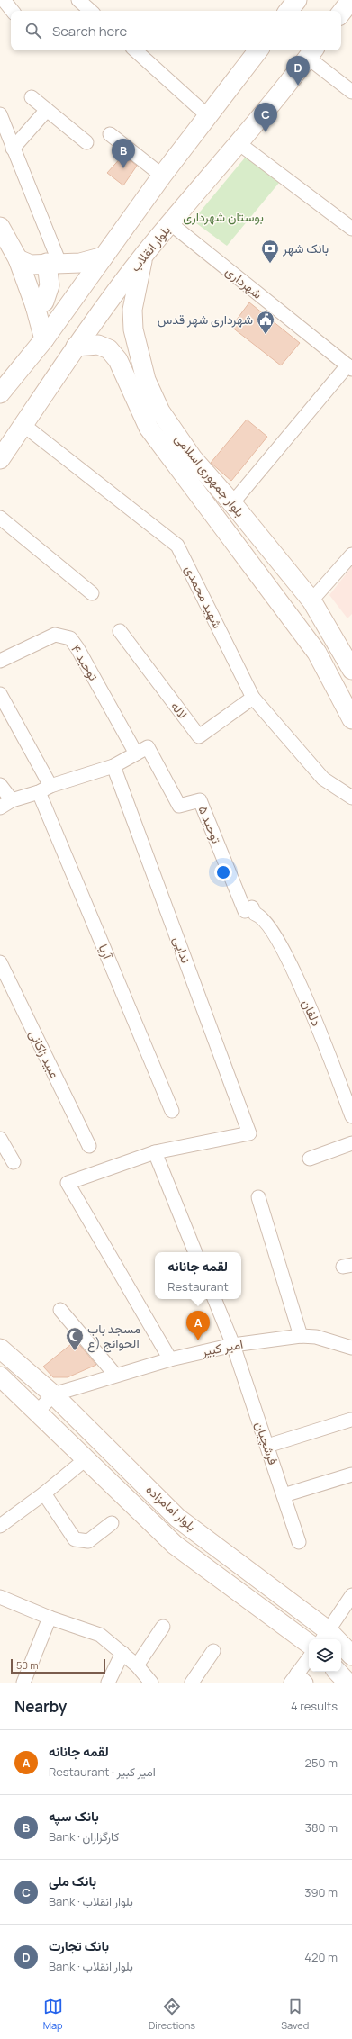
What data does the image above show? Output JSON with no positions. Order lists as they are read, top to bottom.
{
  "streets": {
    "main road": ["بلوار انقلاب", "بلوار جمهوری اسلامی", "بلوار امامزاده"],
    "street": [
      "شهرداری",
      "شهید محمدی",
      "توحید ۴",
      "لاله",
      "توحید ۵",
      "ندایی",
      "آریا",
      "دلفان",
      "عبید زاکانی",
      "امیر کبیر",
      "فرشچیان"
    ]
  },
  "crossings": [
    ["بلوار انقلاب", "شهرداری"],
    ["بلوار انقلاب", "بلوار جمهوری اسلامی"],
    ["بلوار انقلاب", "شهید محمدی"],
    ["شهید محمدی", "لاله"],
    ["توحید ۴", "توحید ۵"],
    ["توحید ۵", "دلفان"],
    ["امیر کبیر", "فرشچیان"],
    ["امیر کبیر", "بلوار امامزاده"]
  ],
  "parks": ["بوستان شهرداری"],
  "places": {
    "bank": ["بانک شهر"],
    "public building": ["شهرداری شهر قدس"],
    "mosque": ["مسجد باب الحوائج (ع"]
  },
  "scale_bar": "50 m",
  "page": {
    "search": "Search here",
    "pins": [
      "D",
      "C",
      "B",
      "A"
    ],
    "popup": ["لقمه جانانه", "Restaurant"],
    "scale": "50 m",
    "heading": ["Nearby", "4 results"],
    "list": [
      {
        "mark": "A",
        "name": "لقمه جانانه",
        "note": "Restaurant · امیر کبیر",
        "value": "250 m"
      },
      {
        "mark": "B",
        "name": "بانک سپه",
        "note": "Bank · کارگزاران",
        "value": "380 m"
      },
      {
        "mark": "C",
        "name": "بانک ملی",
        "note": "Bank · بلوار انقلاب",
        "value": "390 m"
      },
      {
        "mark": "D",
        "name": "بانک تجارت",
        "note": "Bank · بلوار انقلاب",
        "value": "420 m"
      }
    ],
    "nav": ["Map", "Directions", "Saved"]
  }
}
